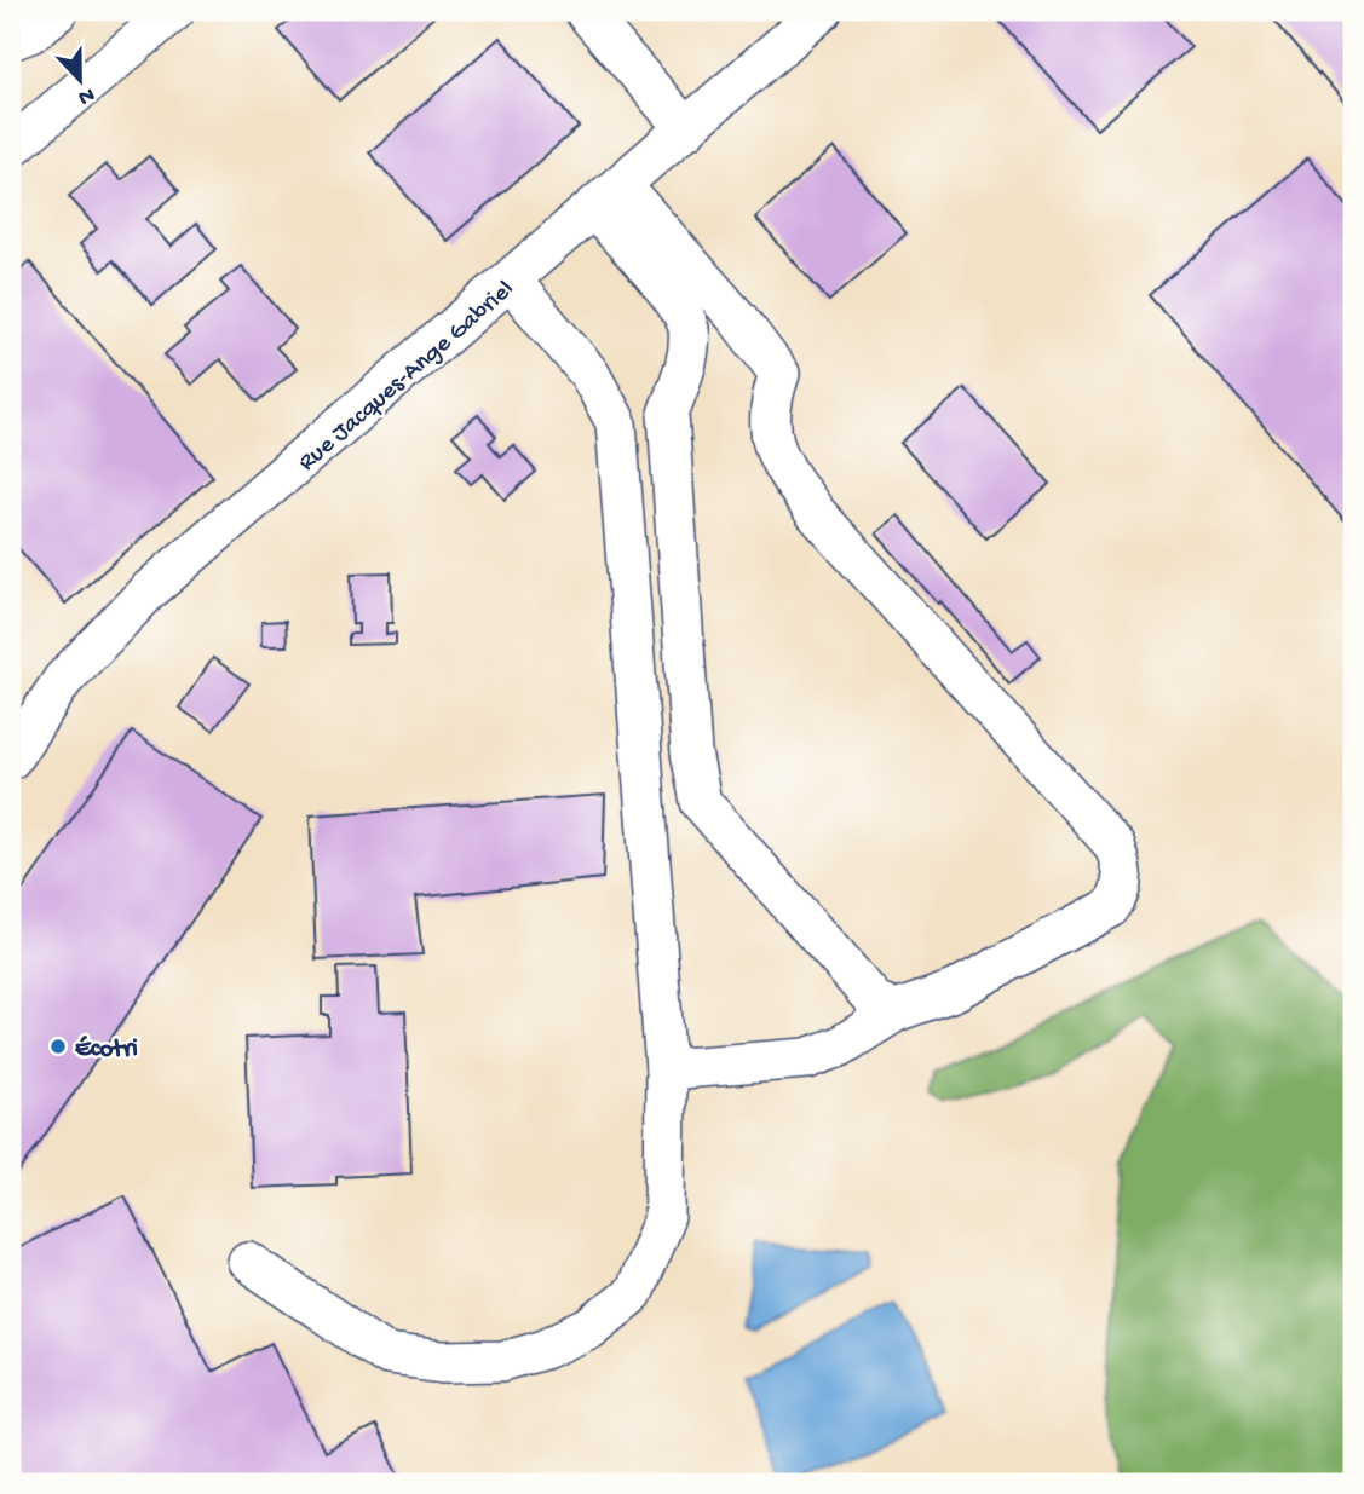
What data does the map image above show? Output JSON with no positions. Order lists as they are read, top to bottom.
{
  "streets": {
    "street": ["Rue Jacques-Ange Gabriel"]
  },
  "places": ["Écotri"],
  "north": "bottom"
}
